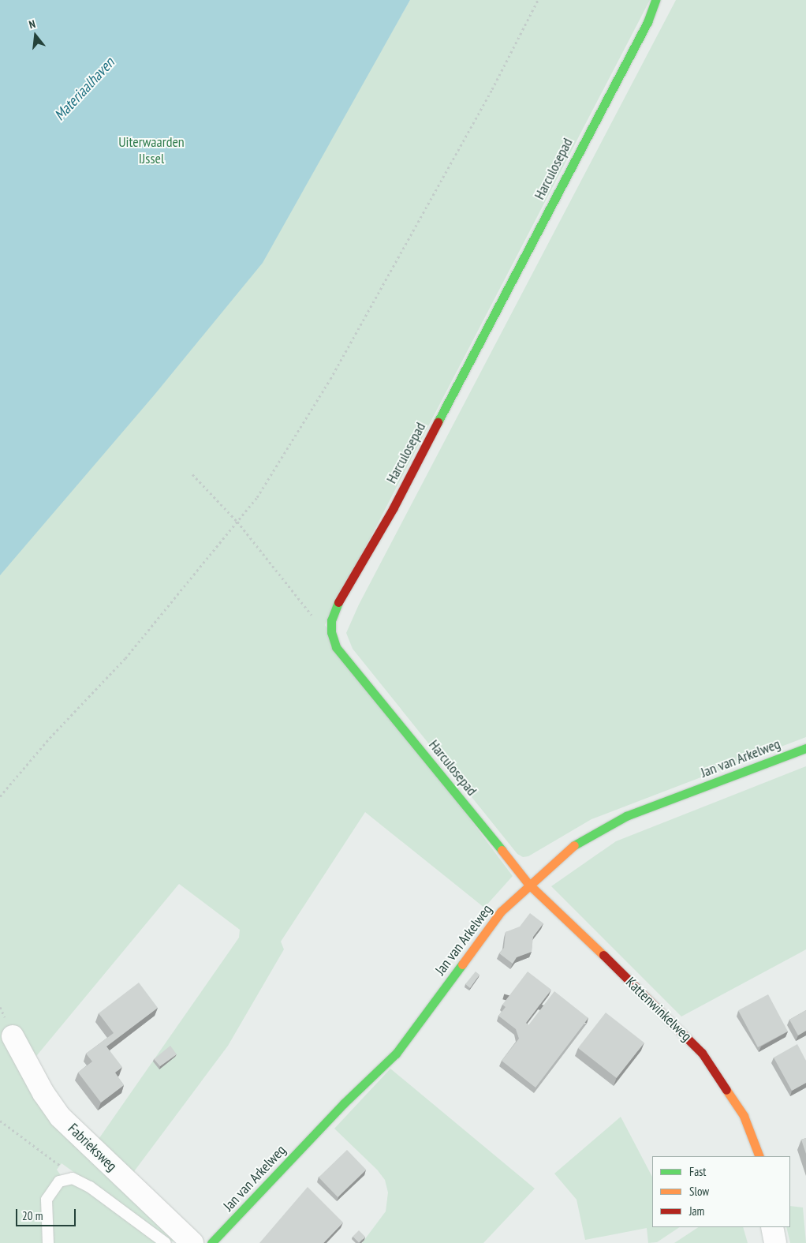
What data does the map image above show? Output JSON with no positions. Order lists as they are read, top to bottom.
{
  "streets": {
    "street": [
      "Harculosepad",
      "Jan van Arkelweg",
      "Kattenwinkelweg",
      "Fabrieksweg"
    ]
  },
  "crossings": [
    ["Harculosepad", "Jan van Arkelweg"],
    ["Harculosepad", "Kattenwinkelweg"],
    ["Jan van Arkelweg", "Kattenwinkelweg"]
  ],
  "water": ["Materiaalhaven"],
  "parks": ["Uiterwaarden IJssel"],
  "legend": ["Fast", "Slow", "Jam"],
  "scale_bar": "20 m",
  "north": "top"
}
